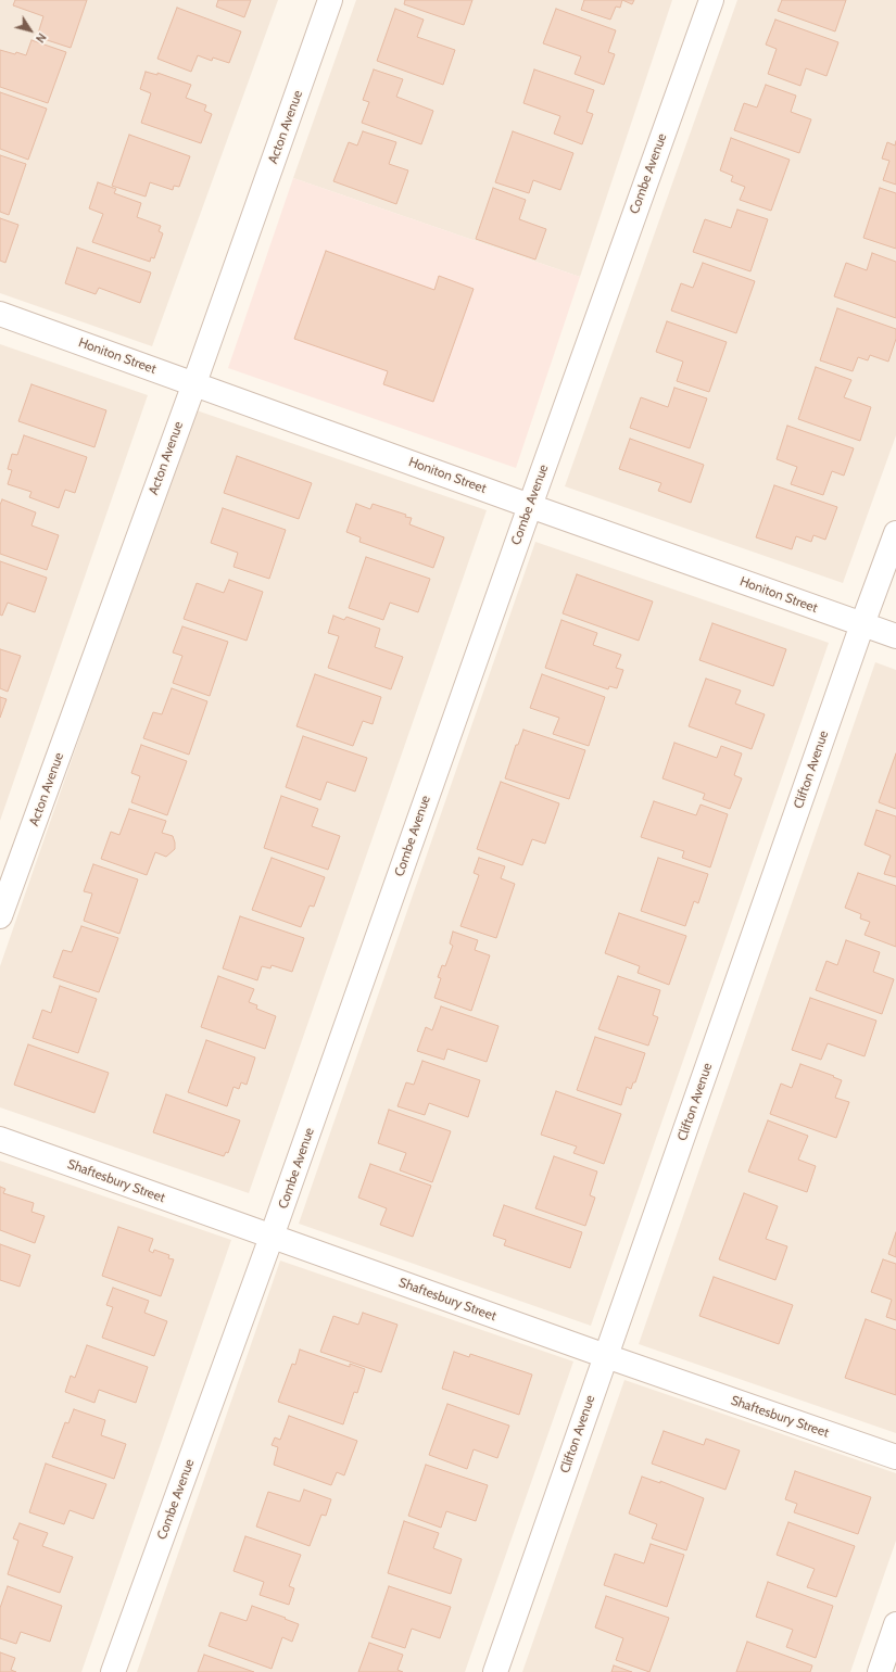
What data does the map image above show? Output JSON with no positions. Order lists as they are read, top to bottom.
{
  "streets": {
    "street": [
      "Acton Avenue",
      "Combe Avenue",
      "Honiton Street",
      "Clifton Avenue",
      "Shaftesbury Street"
    ]
  },
  "crossings": [
    ["Acton Avenue", "Honiton Street"],
    ["Combe Avenue", "Honiton Street"],
    ["Combe Avenue", "Shaftesbury Street"],
    ["Honiton Street", "Clifton Avenue"],
    ["Clifton Avenue", "Shaftesbury Street"]
  ],
  "north": "bottom right"
}
